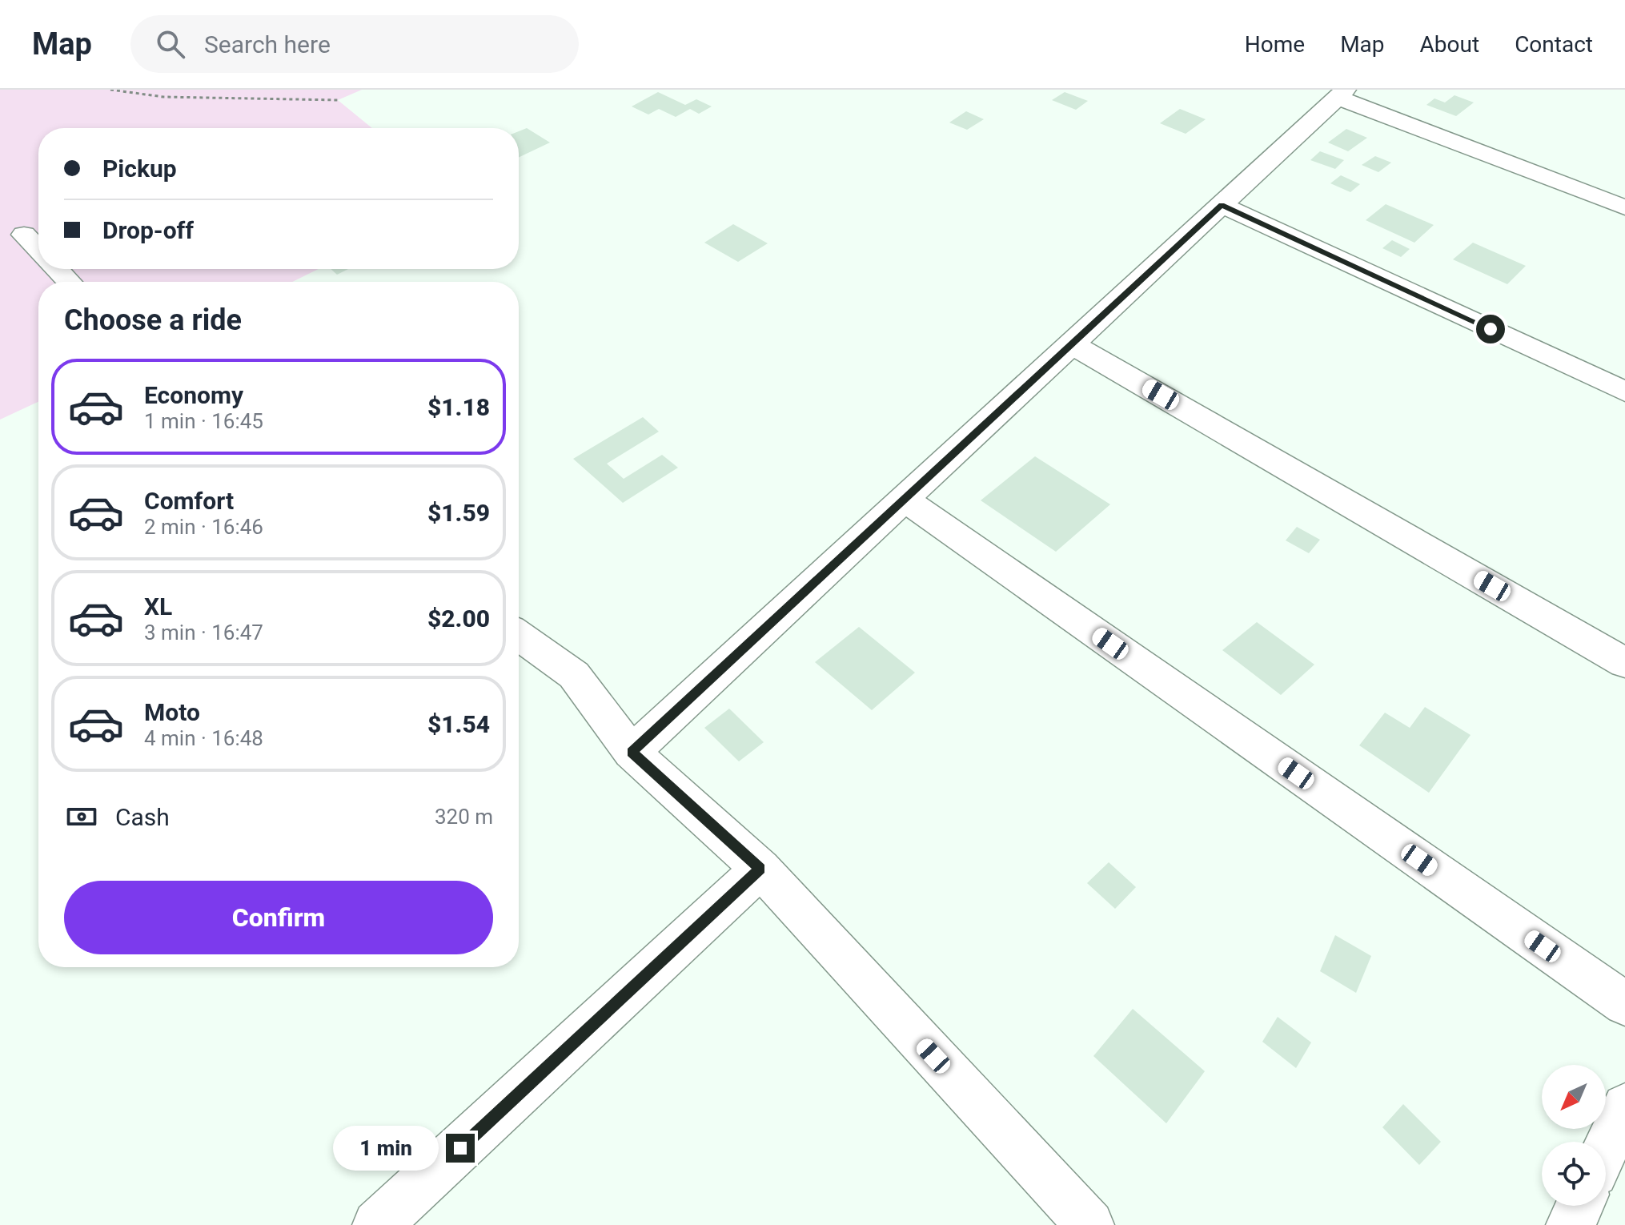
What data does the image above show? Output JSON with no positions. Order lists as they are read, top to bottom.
{
  "north": "bottom left",
  "page": {
    "header": "Map",
    "search": "Search here",
    "nav": [
      "Home",
      "Map",
      "About",
      "Contact"
    ],
    "banner": ["Pickup", "Drop-off"],
    "heading": "Choose a ride",
    "list": [
      {
        "name": "Economy",
        "note": "1 min · 16:45",
        "value": "$1.18"
      },
      {
        "name": "Comfort",
        "note": "2 min · 16:46",
        "value": "$1.59"
      },
      {
        "name": "XL",
        "note": "3 min · 16:47",
        "value": "$2.00"
      },
      {
        "name": "Moto",
        "note": "4 min · 16:48",
        "value": "$1.54"
      }
    ],
    "pay": ["Cash", "320 m"],
    "buttons": "Confirm",
    "bubble": "1 min"
  }
}
